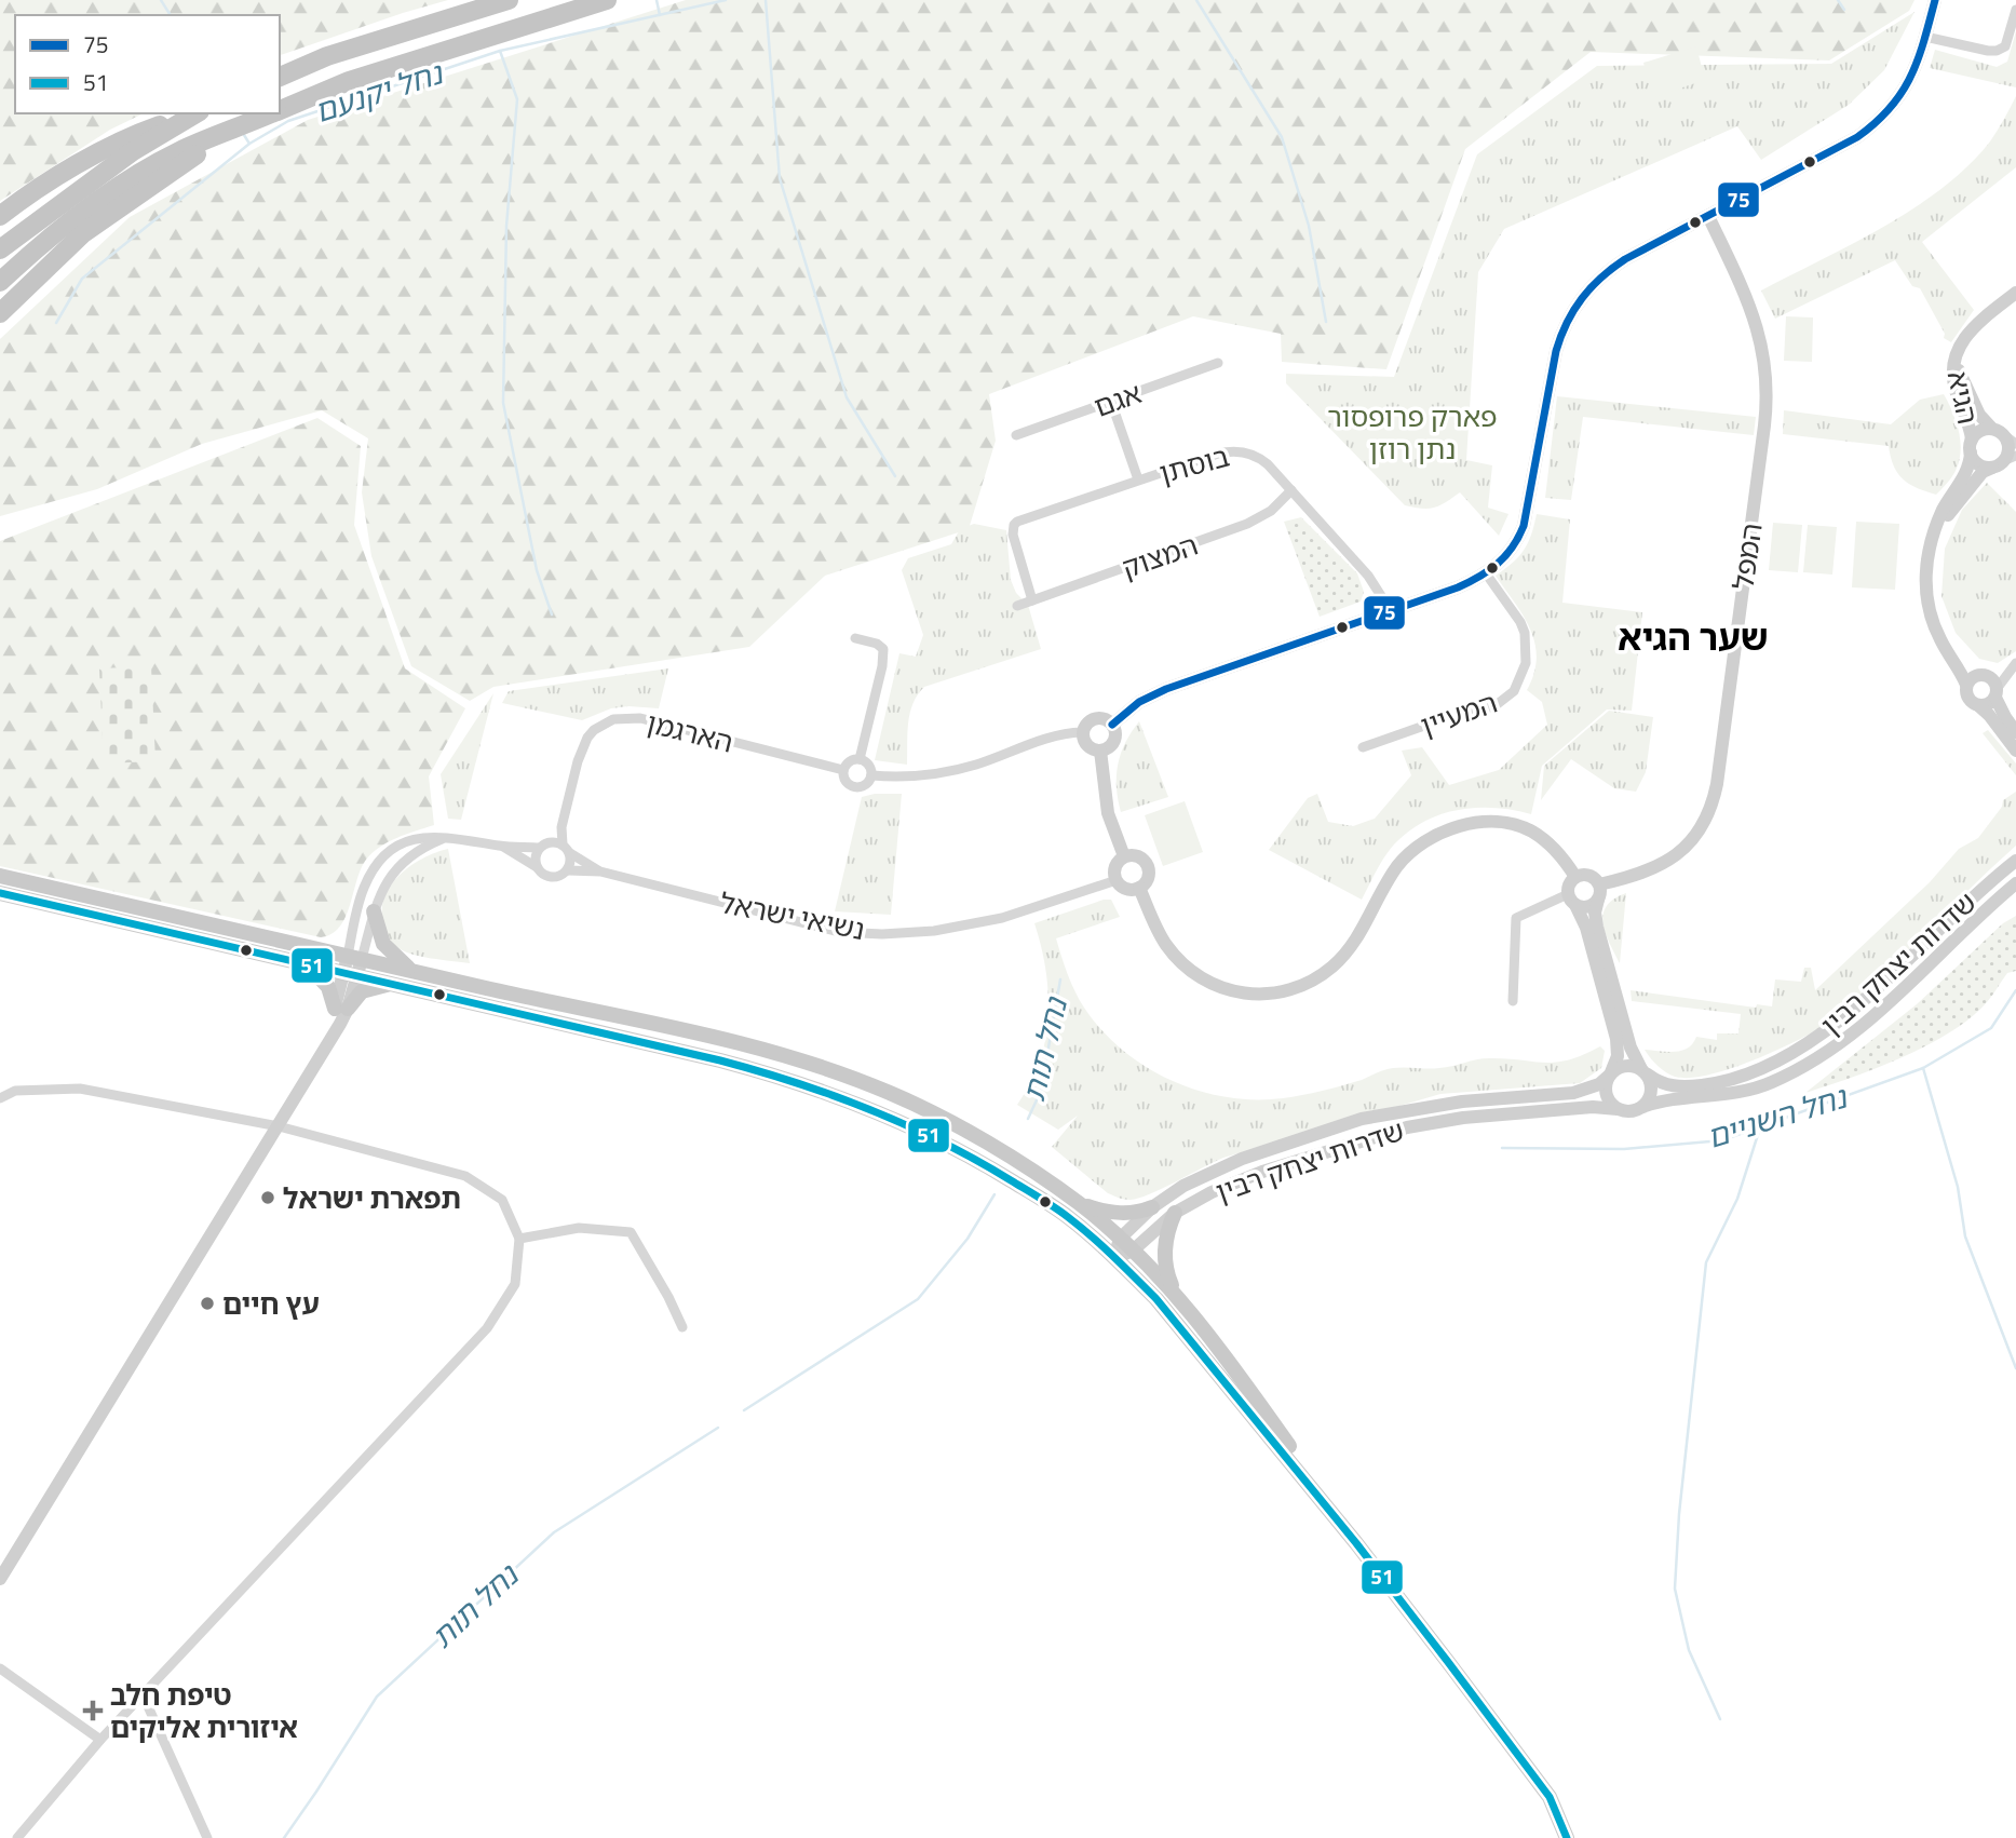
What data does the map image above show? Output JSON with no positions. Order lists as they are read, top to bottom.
{
  "streets": {
    "street": [
      "הגיא",
      "אגם",
      "בוסתן",
      "המצוק",
      "המפל",
      "המעיין",
      "הארגמן",
      "נשיאי ישראל",
      "שדרות יצחק רבין"
    ]
  },
  "crossings": [
    ["בוסתן", "המצוק"],
    ["הארגמן", "נשיאי ישראל"]
  ],
  "districts": ["שער הגיא"],
  "water": ["נחל יקנעם", "נחל תות", "נחל השניים"],
  "parks": ["פארק פרופסור נתן רוזן"],
  "places": {
    "other": ["תפארת ישראל", "עץ חיים"],
    "health": ["טיפת חלב איזורית אליקים"]
  },
  "lines": ["transit line 75", "transit line 51"],
  "legend": ["75", "51"]
}
